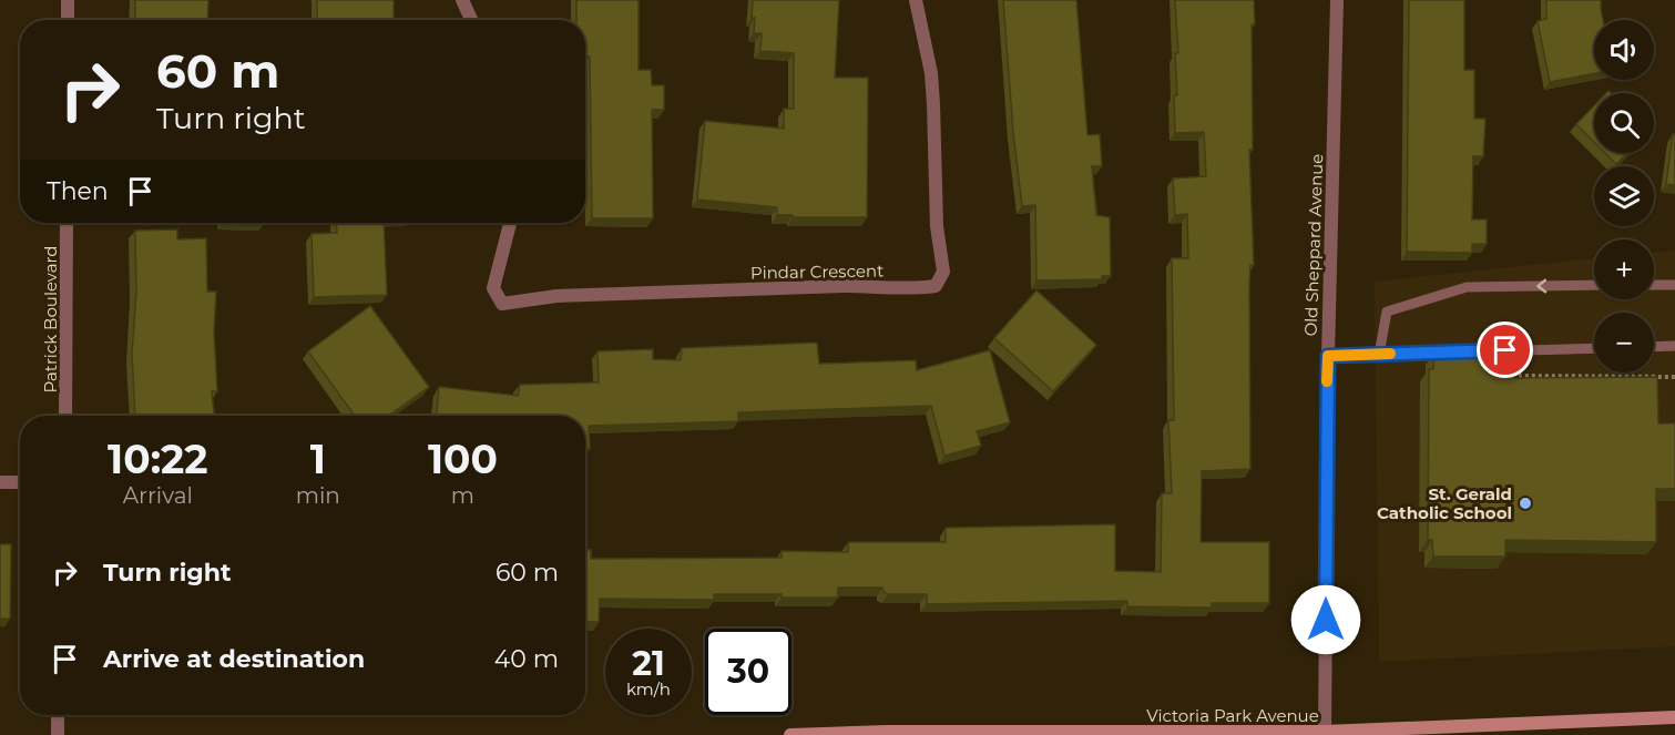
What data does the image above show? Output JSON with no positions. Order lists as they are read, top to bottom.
{
  "streets": {
    "main road": ["Victoria Park Avenue"],
    "street": ["Old Sheppard Avenue", "Pindar Crescent", "Patrick Boulevard"]
  },
  "crossings": [
    ["Old Sheppard Avenue", "Victoria Park Avenue"]
  ],
  "places": ["St. Gerald Catholic School"],
  "page": {
    "map_buttons": ["+", "−"],
    "turn": ["60 m", "Turn right"],
    "then": "Then",
    "eta": [
      "10:22",
      "Arrival",
      "1",
      "min",
      "100",
      "m"
    ],
    "list": [
      {
        "name": "Turn right",
        "value": "60 m"
      },
      {
        "name": "Arrive at destination",
        "value": "40 m"
      }
    ],
    "speed": "21 km/h",
    "limit": "30"
  }
}
